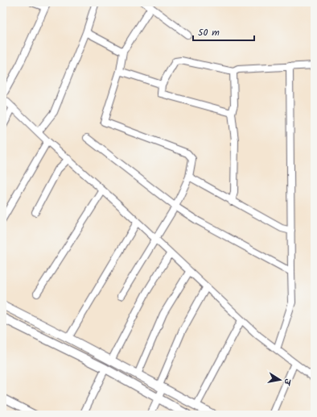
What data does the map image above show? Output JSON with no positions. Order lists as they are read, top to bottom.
{
  "scale_bar": "50 m",
  "north": "right"
}
